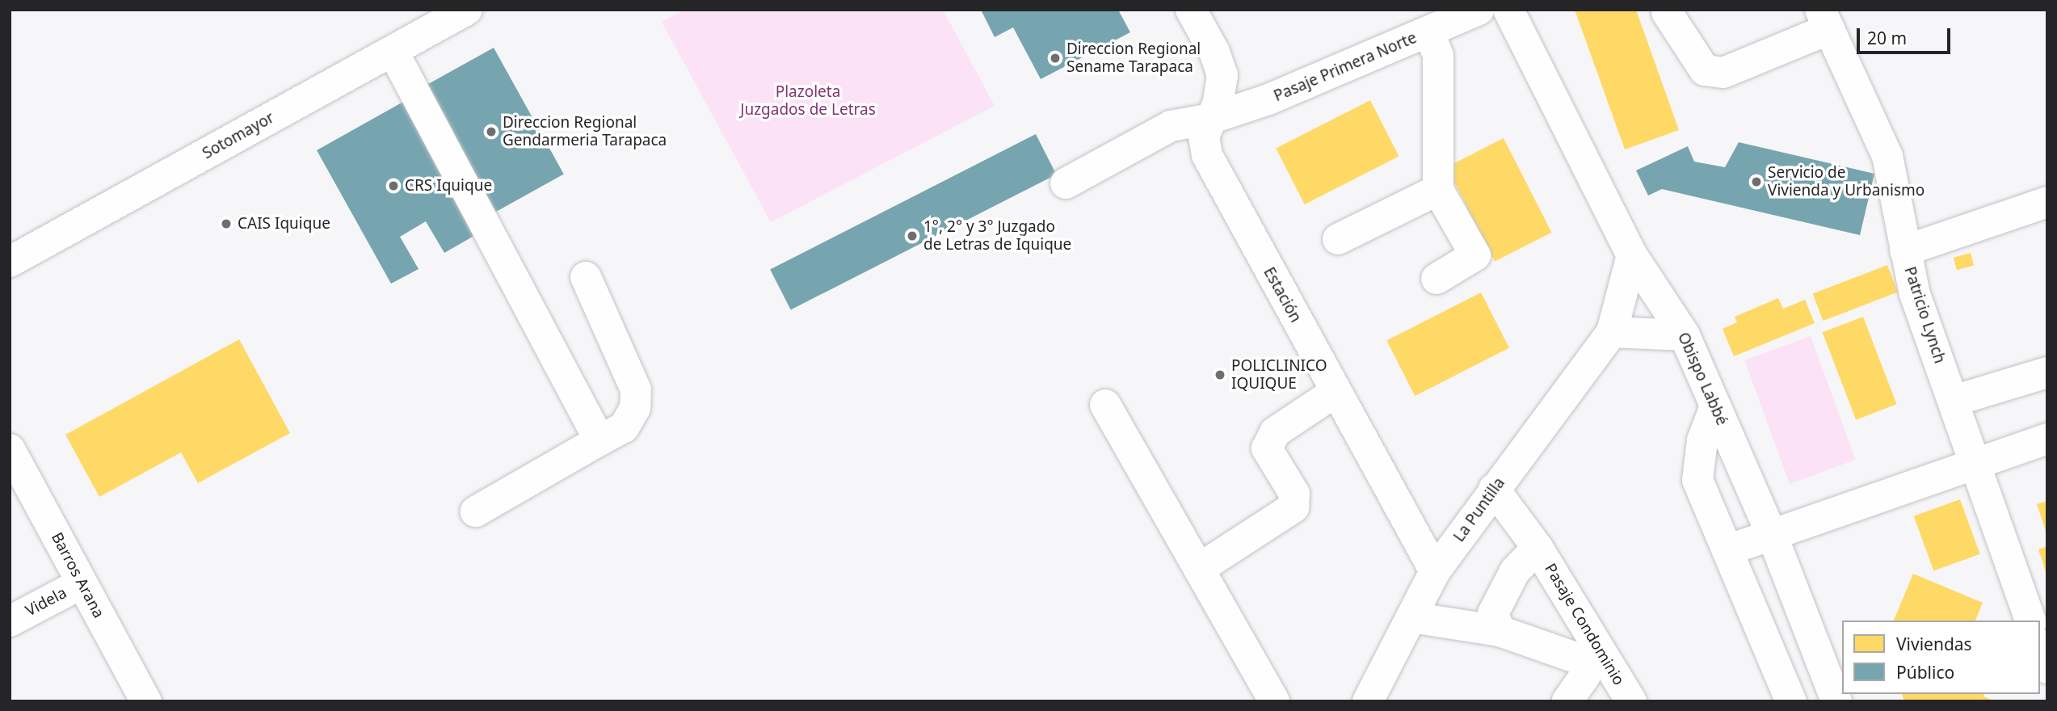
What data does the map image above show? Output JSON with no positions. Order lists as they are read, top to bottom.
{
  "streets": {
    "street": [
      "Pasaje Primera Norte",
      "Sotomayor",
      "Estación",
      "Patricio Lynch",
      "Obispo Labbé",
      "La Puntilla",
      "Barros Arana",
      "Videla",
      "Pasaje Condominio"
    ]
  },
  "crossings": [
    ["Pasaje Primera Norte", "Estación"],
    ["Estación", "La Puntilla"],
    ["Obispo Labbé", "La Puntilla"],
    ["La Puntilla", "Pasaje Condominio"],
    ["Barros Arana", "Videla"]
  ],
  "parks": ["Plazoleta Juzgados de Letras"],
  "places": [
    "Direccion Regional Sename Tarapaca",
    "Direccion Regional Gendarmeria Tarapaca",
    "Servicio de Vivienda y Urbanismo",
    "CRS Iquique",
    "CAIS Iquique",
    "1°, 2° y 3° Juzgado de Letras de Iquique",
    "POLICLINICO IQUIQUE"
  ],
  "legend": ["Viviendas", "Público"],
  "scale_bar": "20 m"
}
